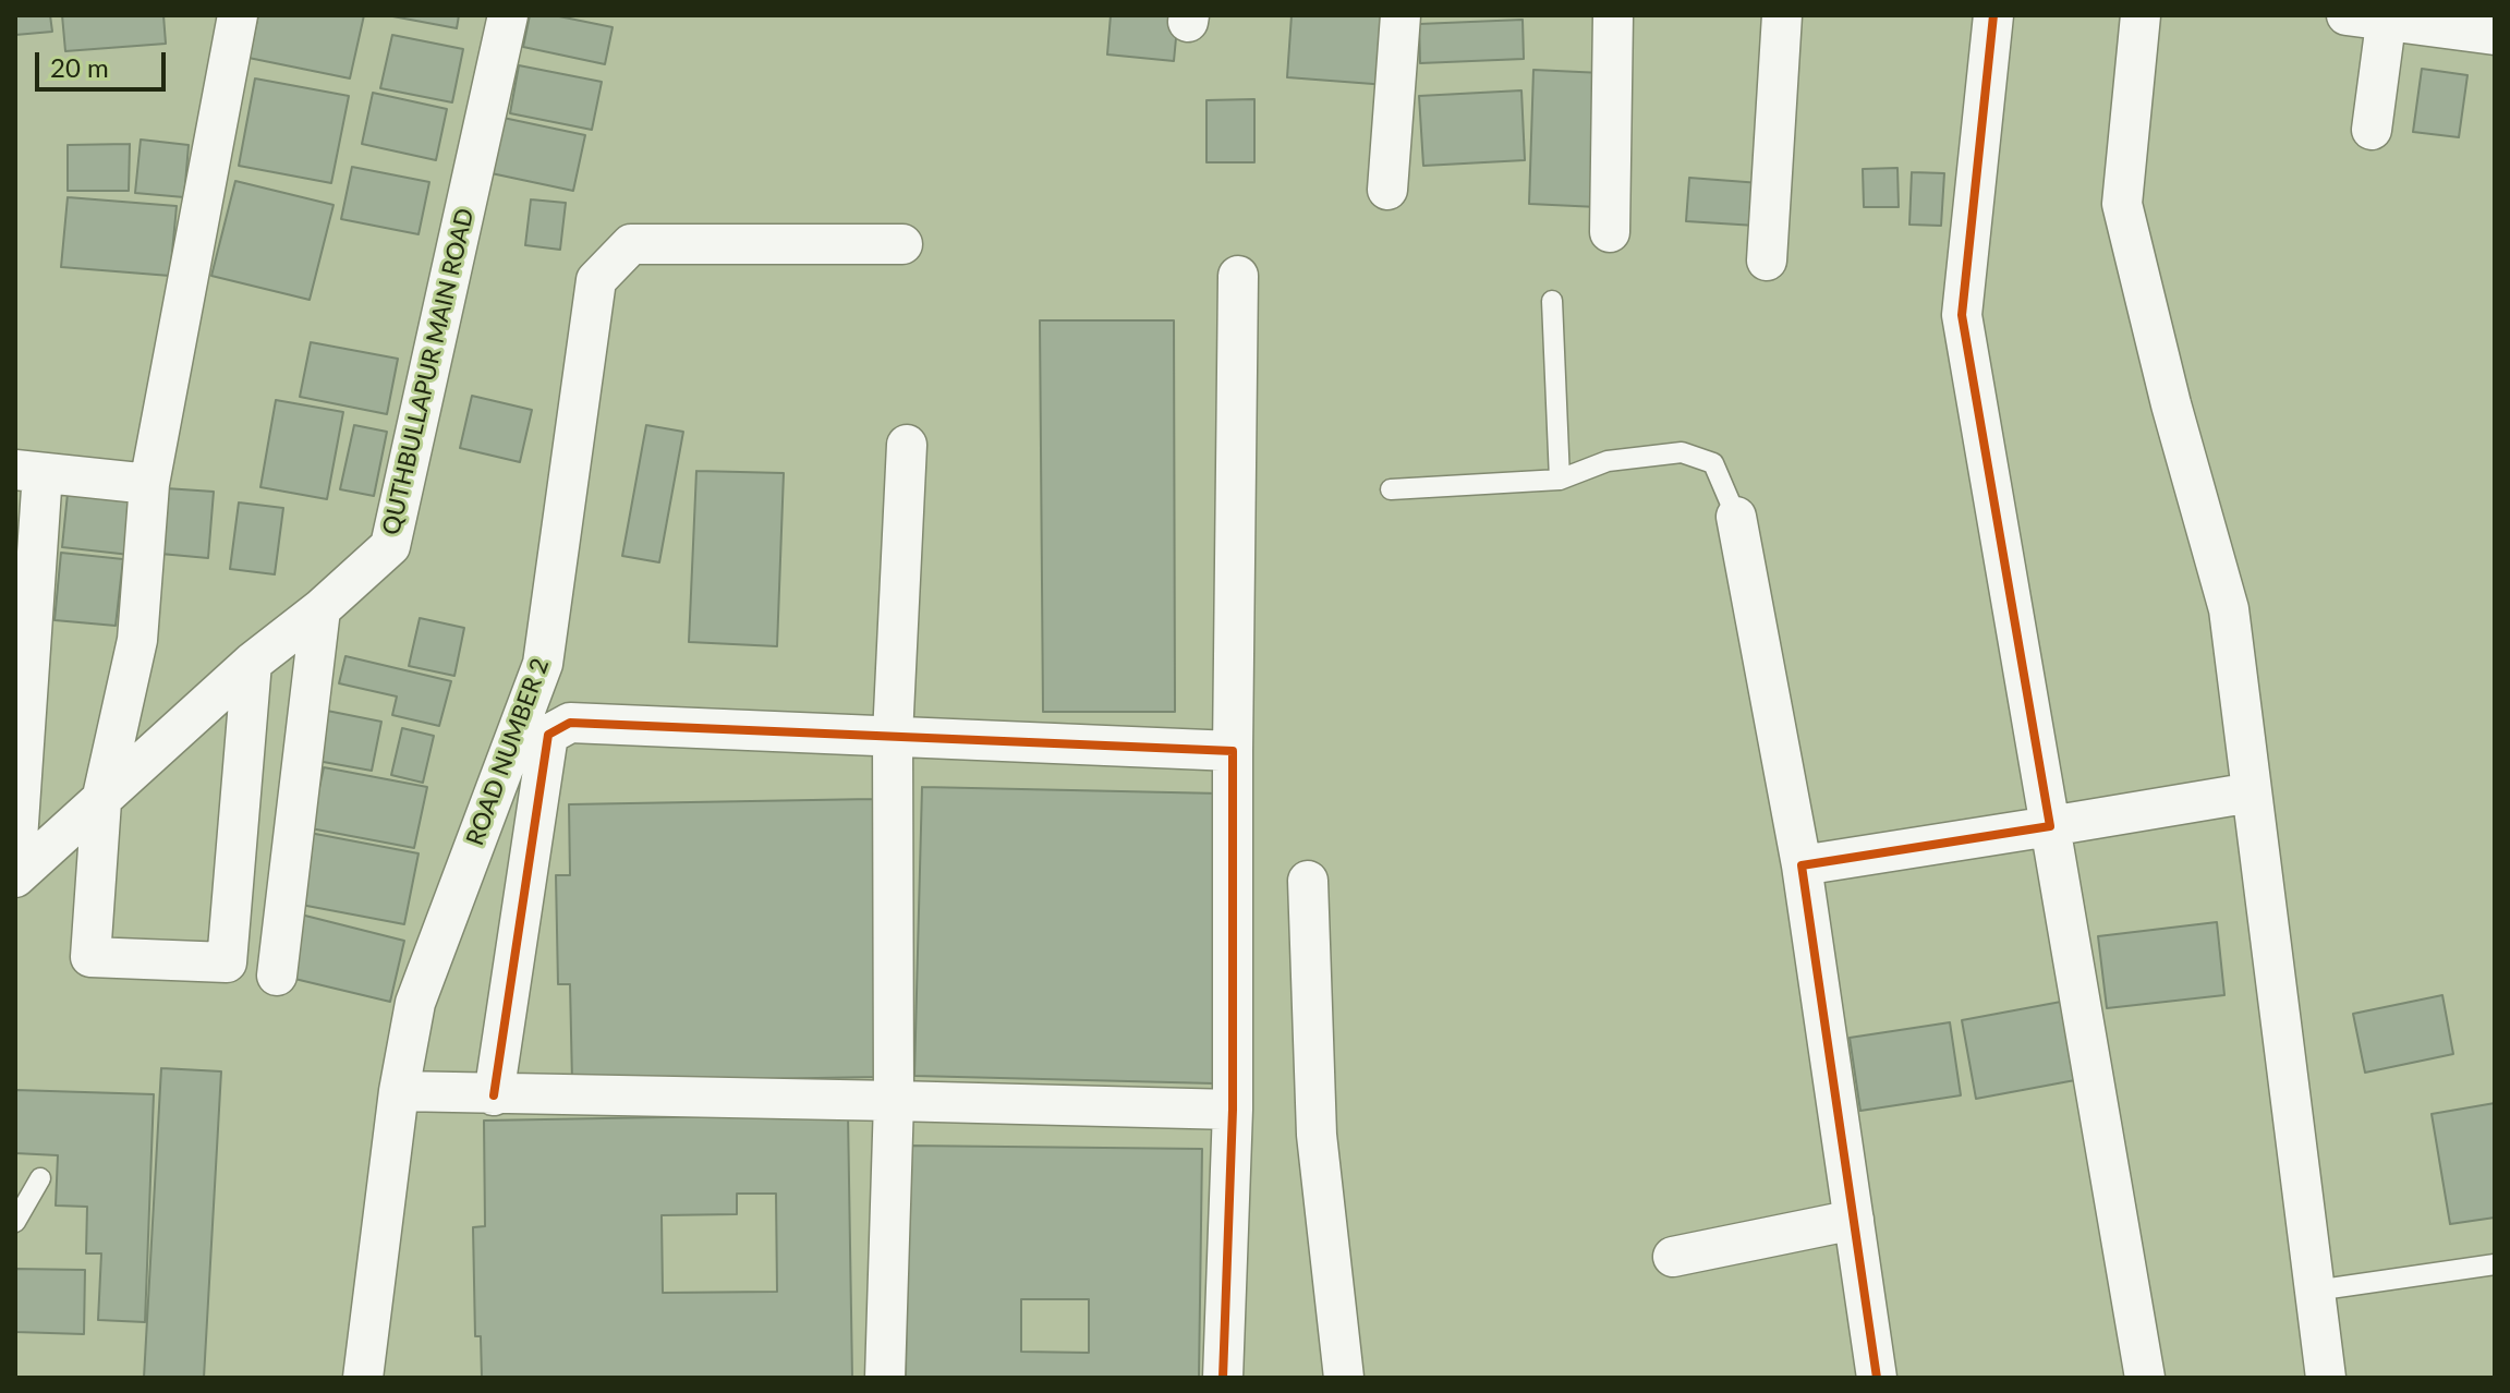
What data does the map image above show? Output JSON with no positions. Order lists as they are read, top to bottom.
{
  "streets": {
    "street": ["QUTHBULLAPUR MAIN ROAD", "ROAD NUMBER 2"]
  },
  "scale_bar": "20 m"
}
